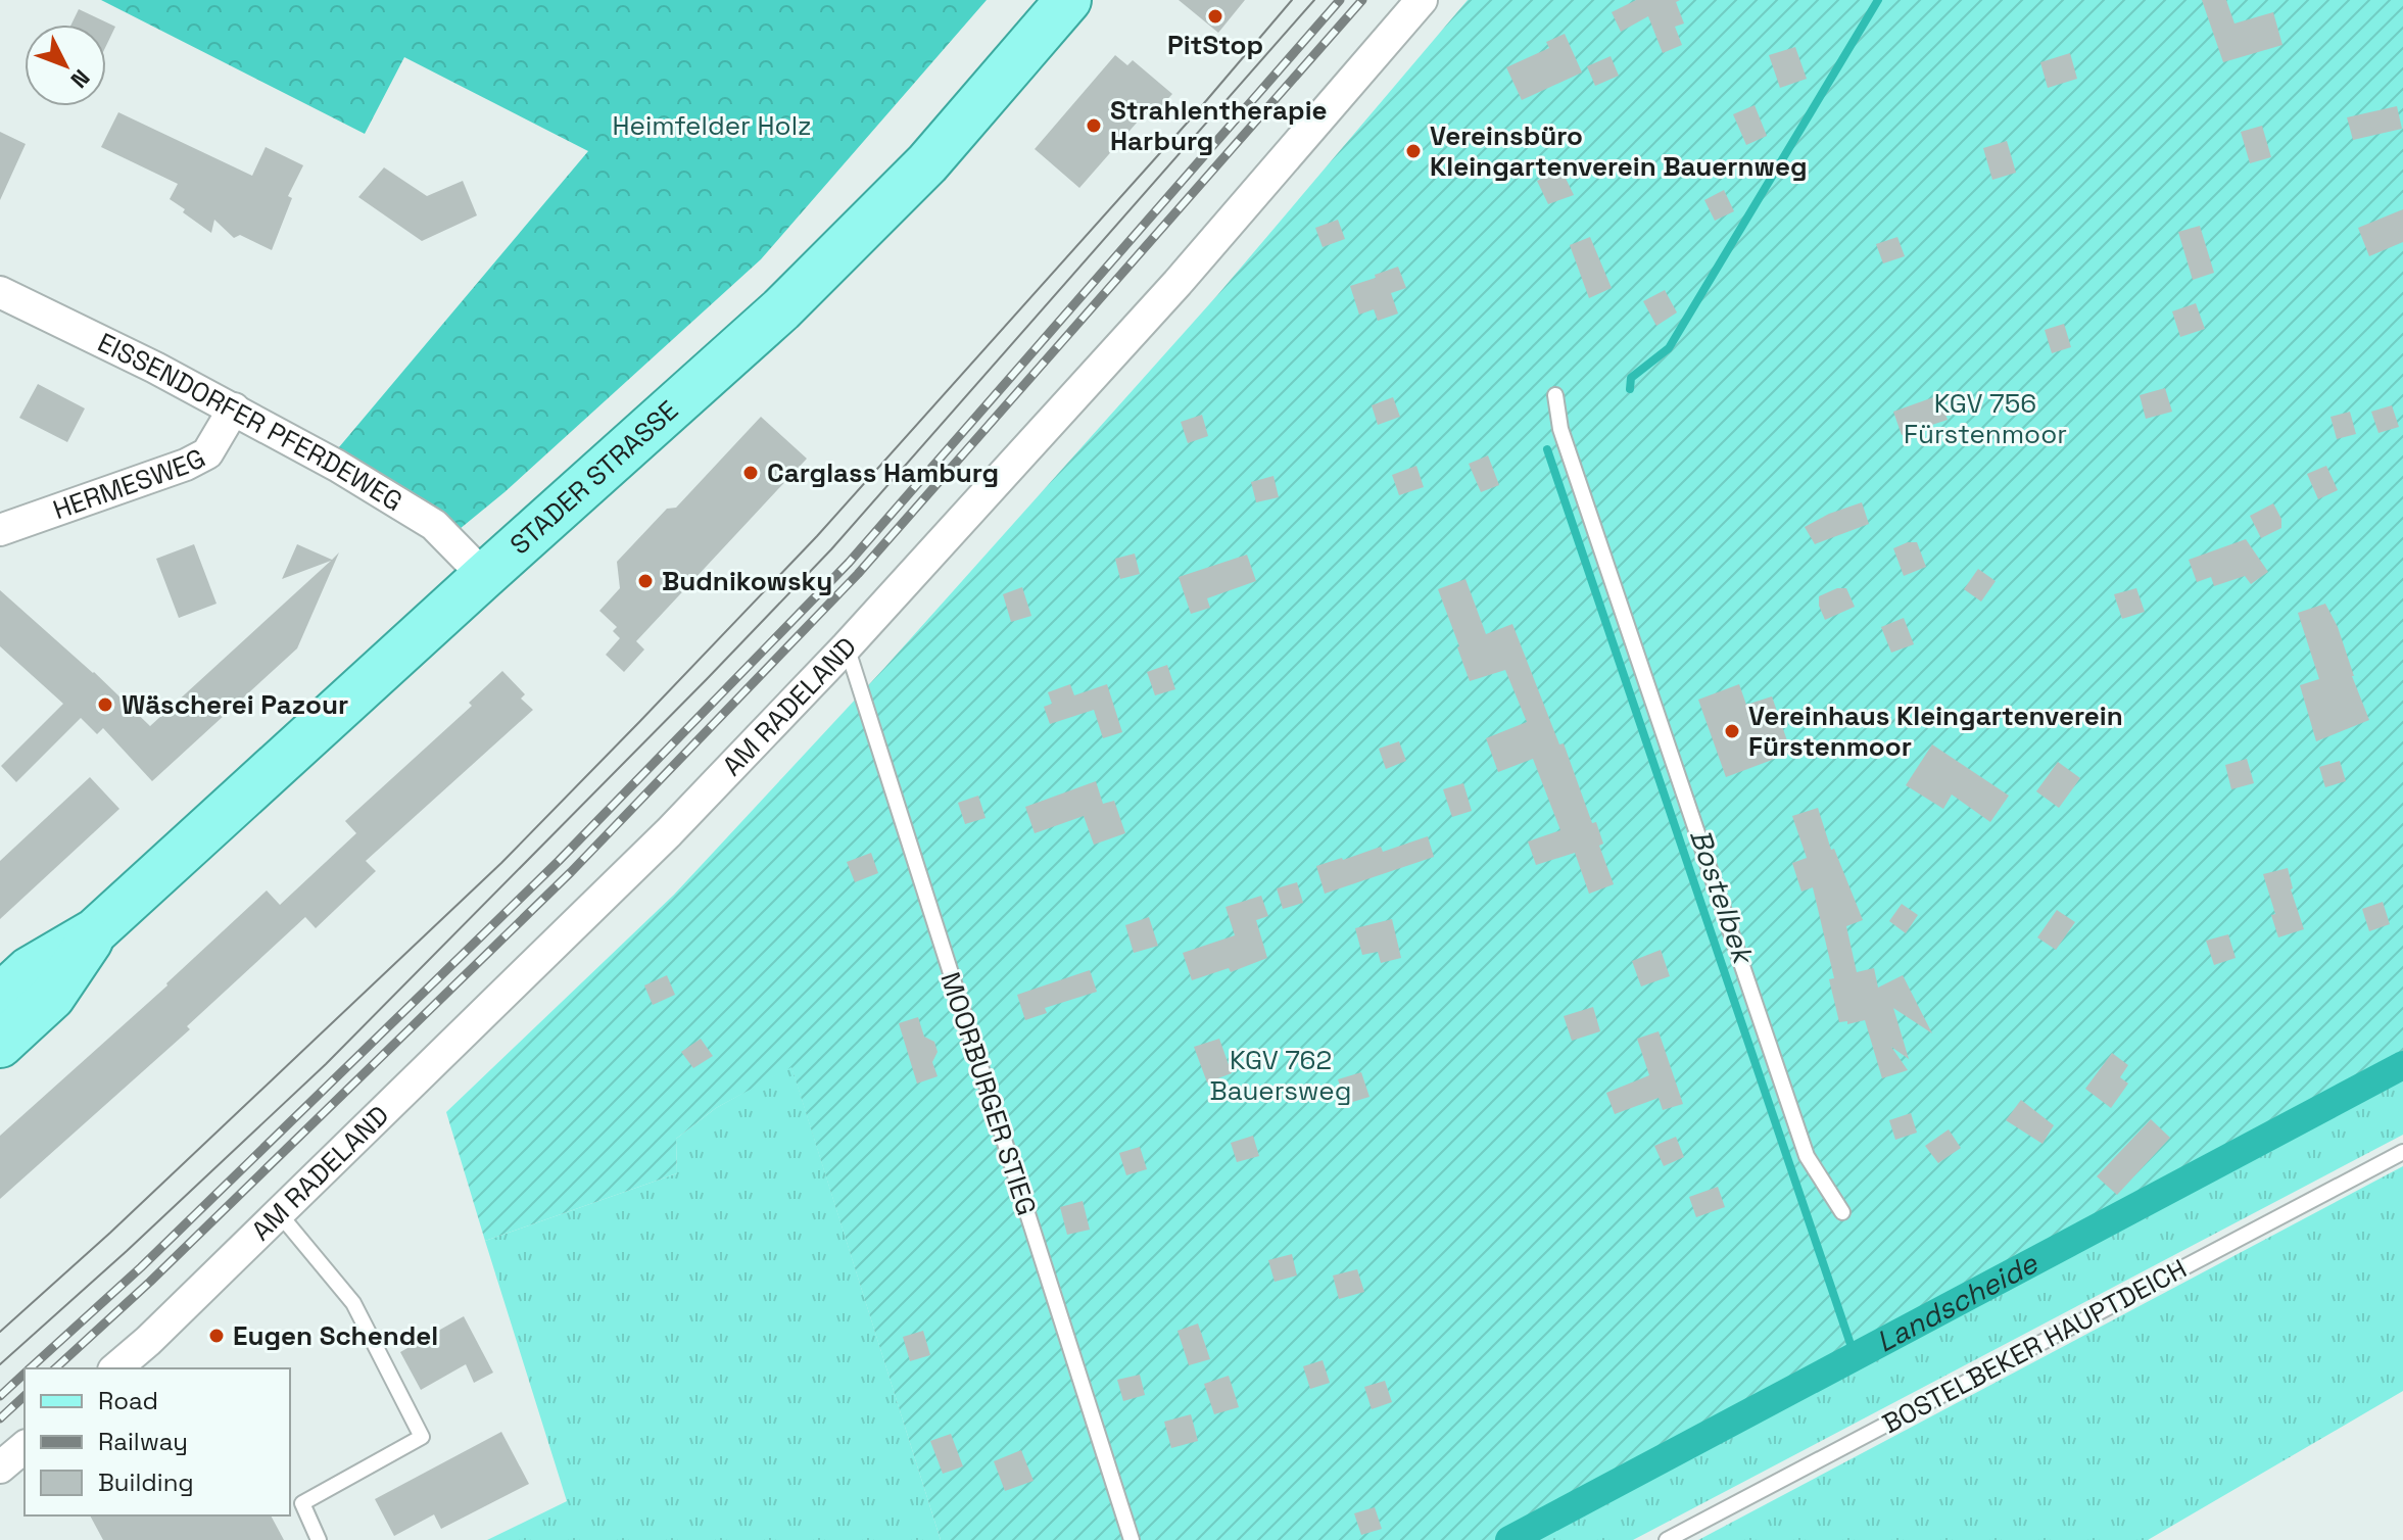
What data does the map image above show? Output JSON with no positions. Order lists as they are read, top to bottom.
{
  "streets": {
    "main road": ["STADER STRASSE"],
    "street": ["EISSENDORFER PFERDEWEG", "HERMESWEG", "AM RADELAND"],
    "lane": ["MOORBURGER STIEG", "BOSTELBEKER HAUPTDEICH"]
  },
  "crossings": [
    ["EISSENDORFER PFERDEWEG", "STADER STRASSE"],
    ["EISSENDORFER PFERDEWEG", "HERMESWEG"],
    ["AM RADELAND", "MOORBURGER STIEG"]
  ],
  "water": ["Bostelbek", "Landscheide"],
  "parks": ["Heimfelder Holz", "KGV 756 Fürstenmoor", "KGV 762 Bauersweg"],
  "places": [
    "PitStop",
    "Strahlentherapie Harburg",
    "Vereinsbüro Kleingartenverein Bauernweg",
    "Carglass Hamburg",
    "Budnikowsky",
    "Wäscherei Pazour",
    "Vereinhaus Kleingartenverein Fürstenmoor",
    "Eugen Schendel"
  ],
  "legend": ["Road", "Railway", "Building"],
  "north": "bottom right"
}
